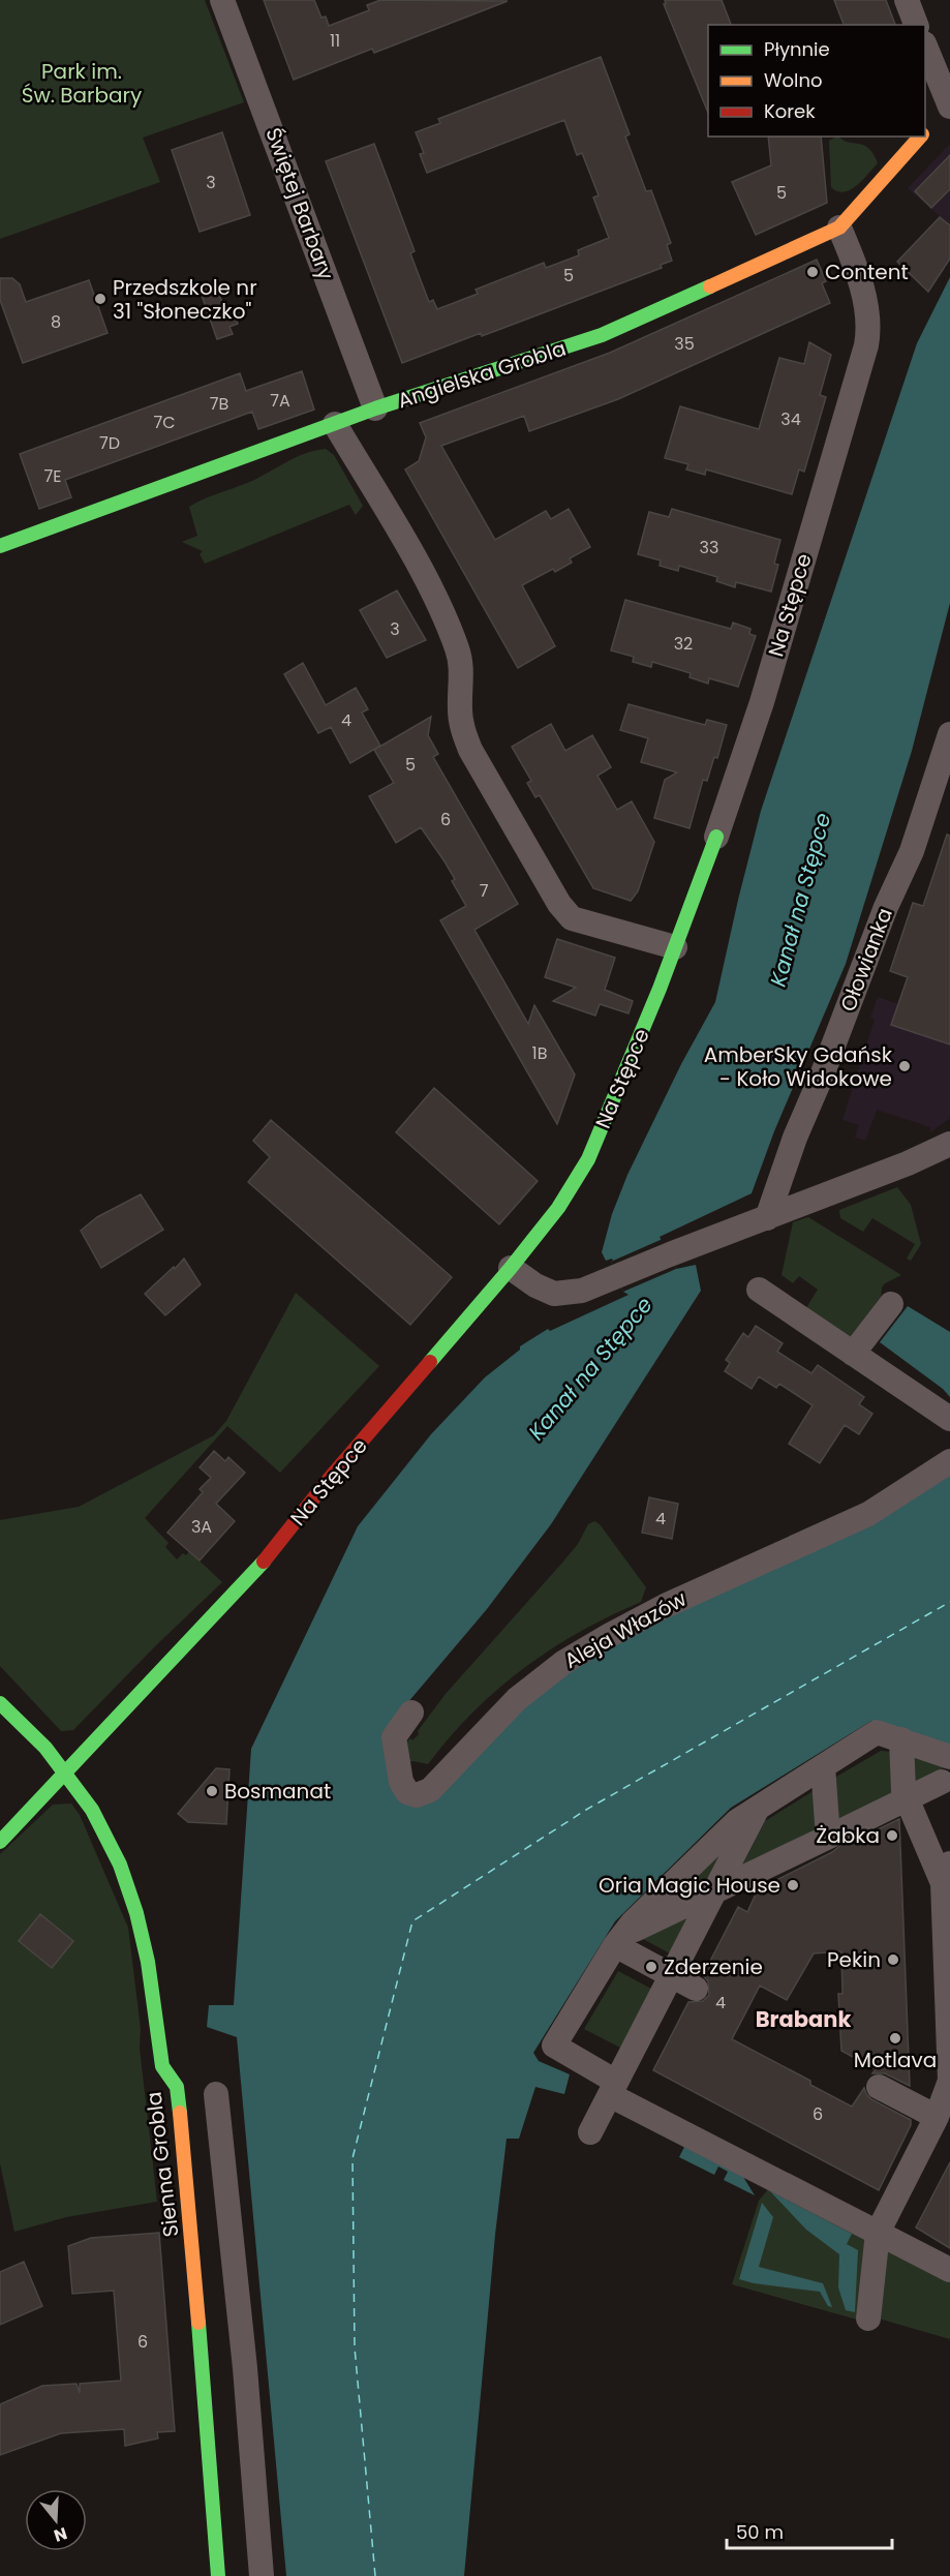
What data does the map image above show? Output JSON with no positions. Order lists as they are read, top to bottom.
{
  "streets": {
    "street": [
      "Świętej Barbary",
      "Angielska Grobla",
      "Na Stępce",
      "Ołowianka",
      "Aleja Włazów",
      "Sienna Grobla"
    ]
  },
  "crossings": [
    ["Świętej Barbary", "Angielska Grobla"],
    ["Angielska Grobla", "Na Stępce"],
    ["Na Stępce", "Sienna Grobla"]
  ],
  "districts": ["Brabank"],
  "water": ["Kanał na Stępce"],
  "parks": ["Park im. Św. Barbary"],
  "places": [
    "Content",
    "Przedszkole nr 31 \"Słoneczko\"",
    "AmberSky Gdańsk - Koło Widokowe",
    "Bosmanat",
    "Żabka",
    "Oria Magic House",
    "Pekin",
    "Zderzenie",
    "Motlava"
  ],
  "house_numbers": [
    "11",
    "3",
    "5",
    "5",
    "8",
    "35",
    "7A",
    "7B",
    "34",
    "7C",
    "7D",
    "7E",
    "33",
    "3",
    "32",
    "4",
    "5",
    "6",
    "7",
    "1B",
    "4",
    "3A",
    "4",
    "6",
    "6"
  ],
  "legend": ["Płynnie", "Wolno", "Korek"],
  "scale_bar": "50 m",
  "north": "bottom"
}
